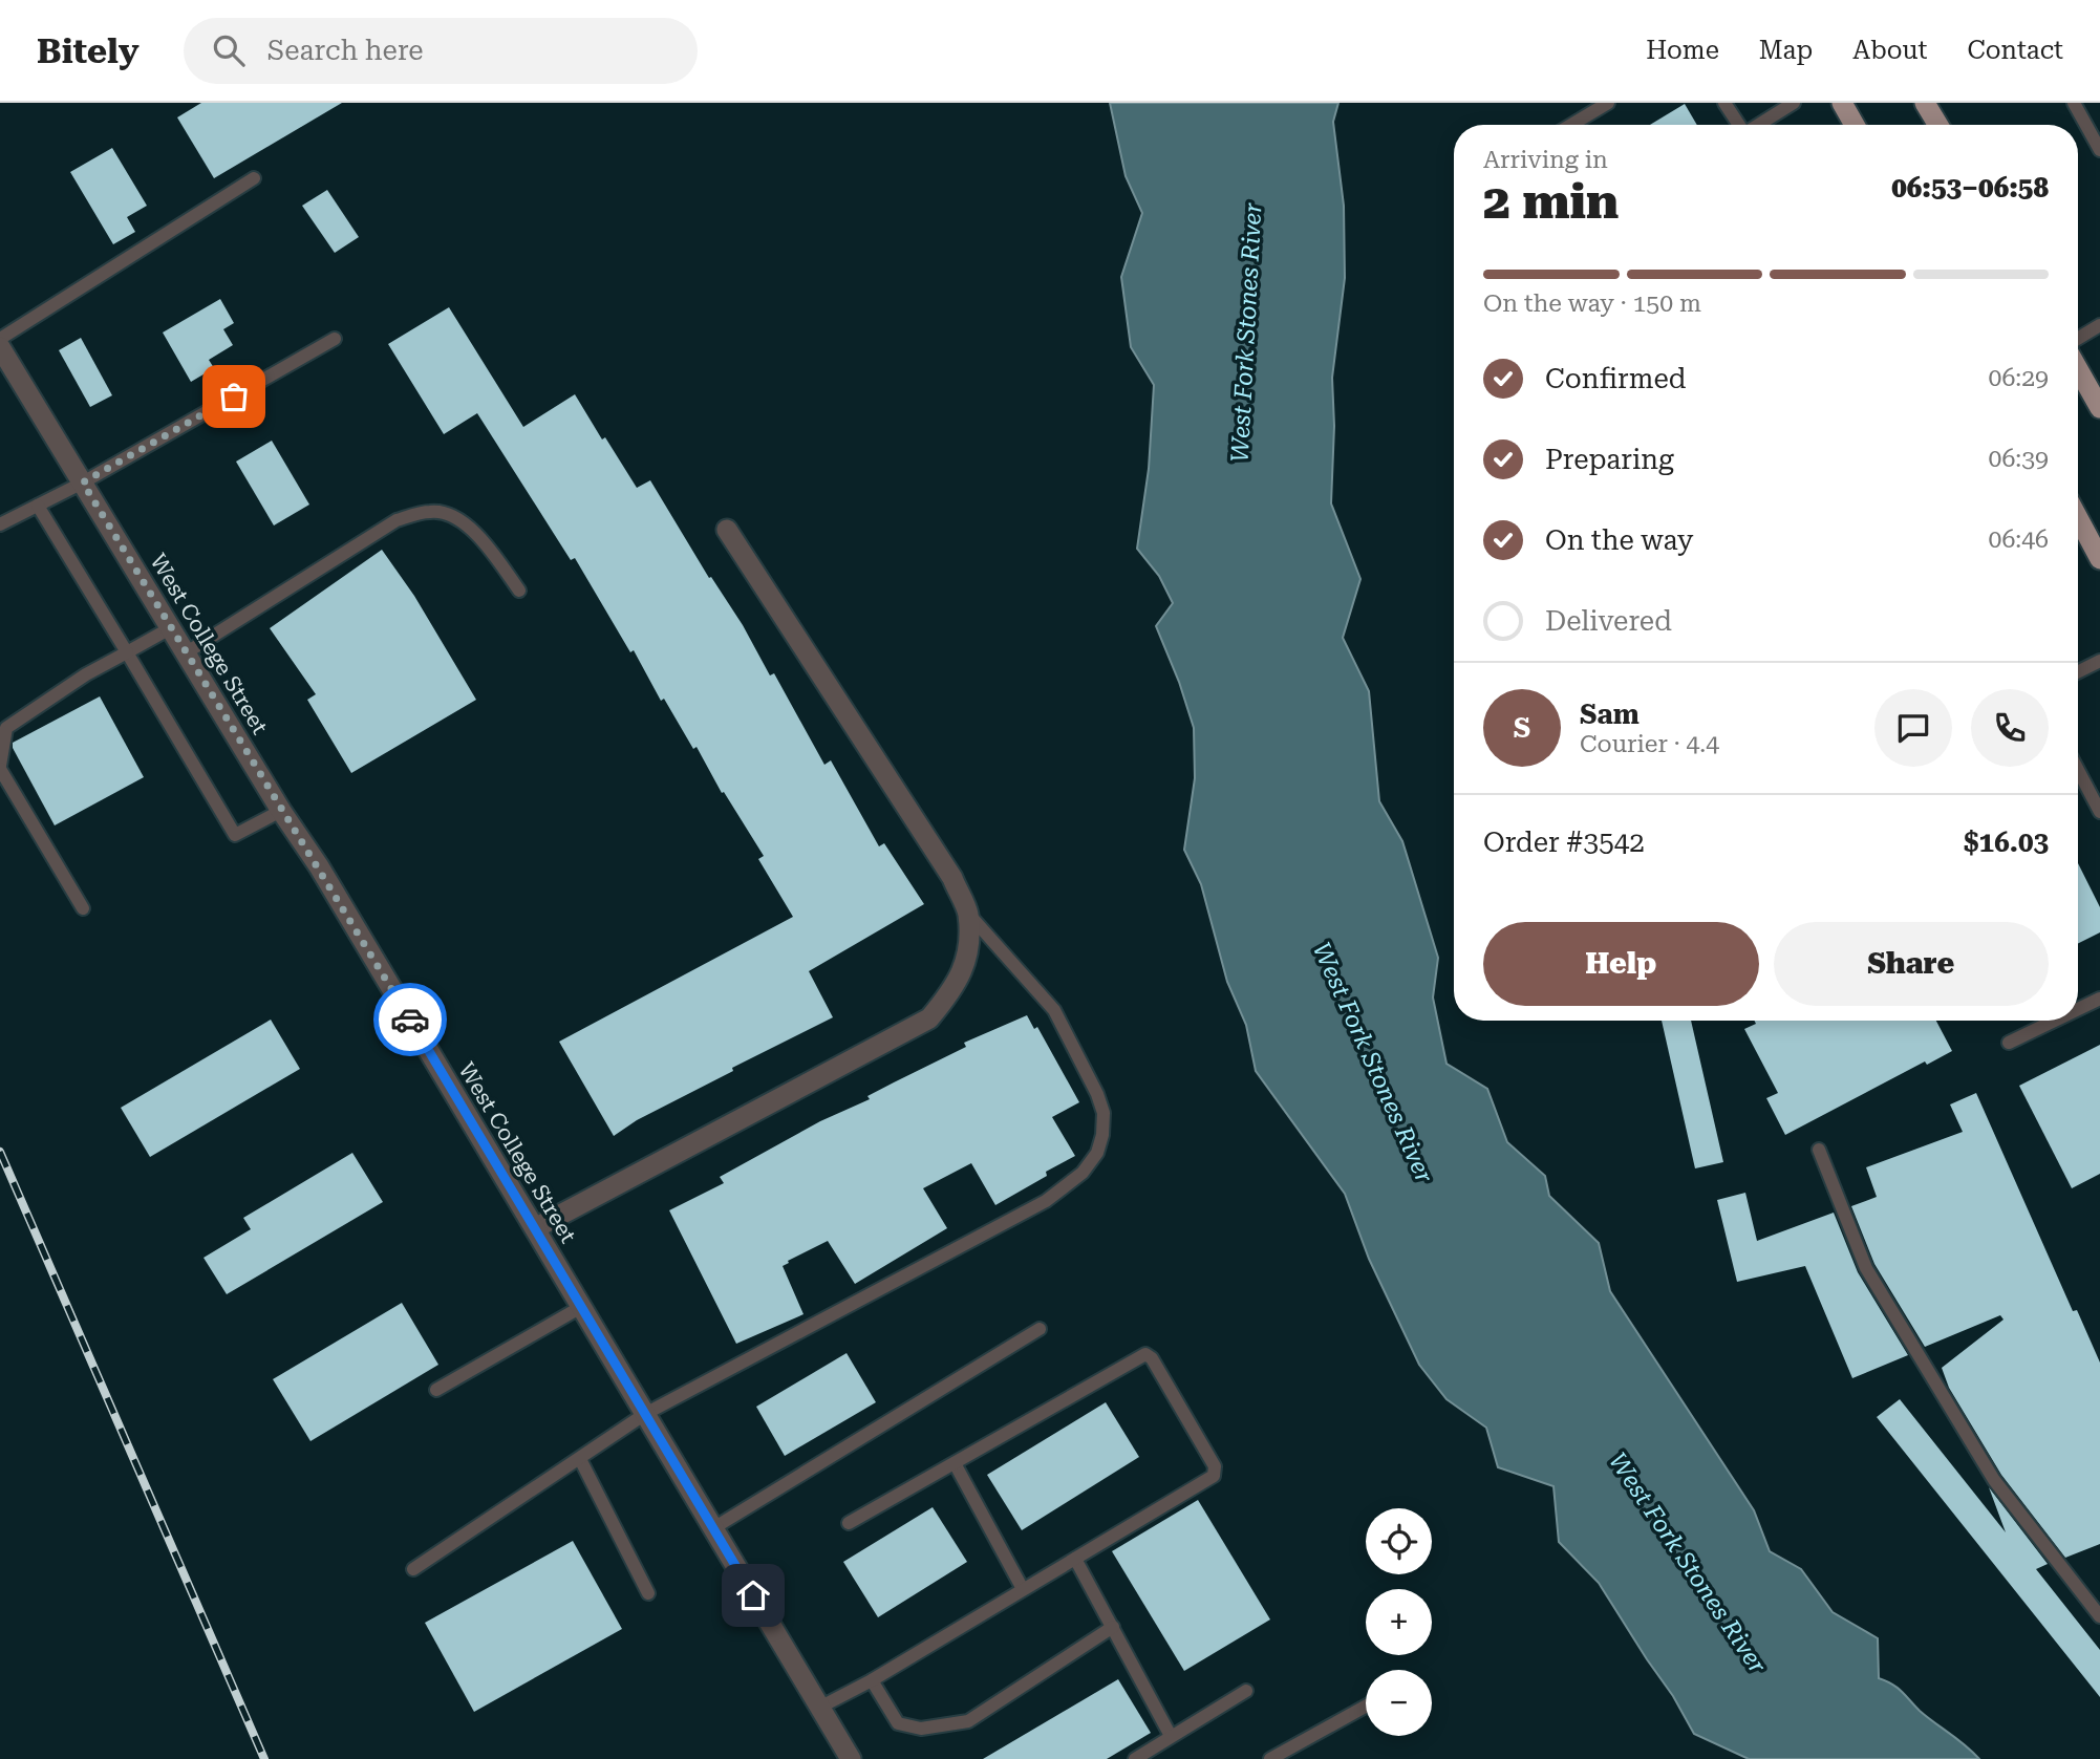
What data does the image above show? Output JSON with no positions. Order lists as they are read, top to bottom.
{
  "streets": {
    "street": ["West College Street"]
  },
  "water": ["West Fork Stones River"],
  "page": {
    "header": "Bitely",
    "search": "Search here",
    "nav": [
      "Home",
      "Map",
      "About",
      "Contact"
    ],
    "heading": ["2 min", "Arriving in", "06:53–06:58"],
    "panel": [
      "Sam",
      "Courier · 4.4",
      "Order #3542",
      "$16.03"
    ],
    "bar": "On the way · 150 m",
    "list": [
      ["Confirmed", "06:29"],
      ["Preparing", "06:39"],
      ["On the way", "06:46"],
      "Delivered"
    ],
    "round": "S",
    "buttons": ["Help", "Share"],
    "map_buttons": ["+", "−"]
  }
}
